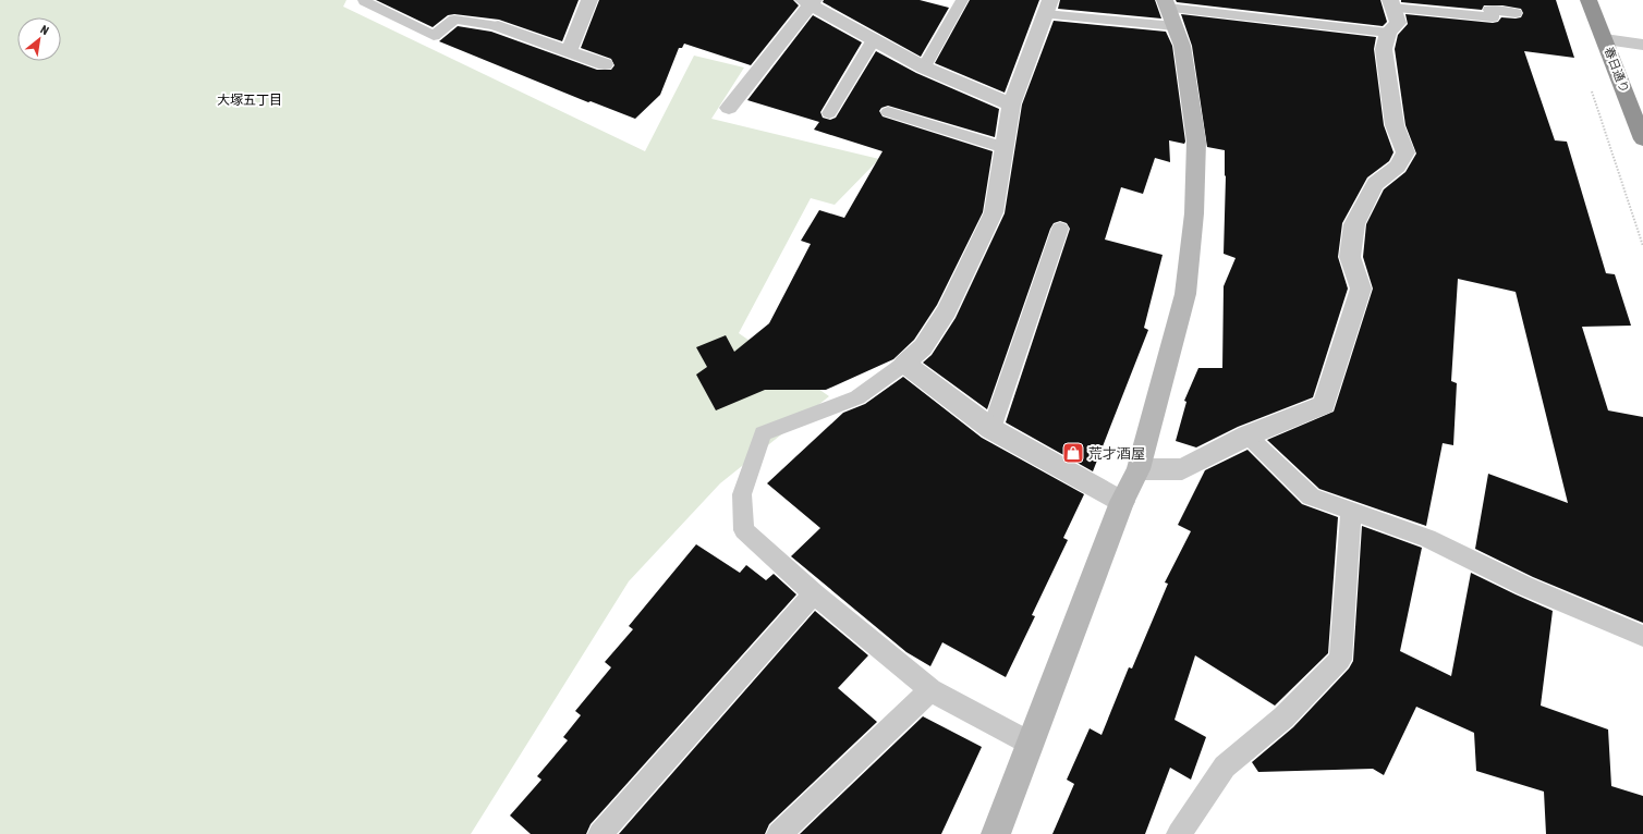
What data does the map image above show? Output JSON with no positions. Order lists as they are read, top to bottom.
{
  "streets": {
    "highway": ["春日通り"]
  },
  "districts": ["大塚五丁目"],
  "places": {
    "shop": ["荒才酒屋"]
  },
  "north": "top right"
}
